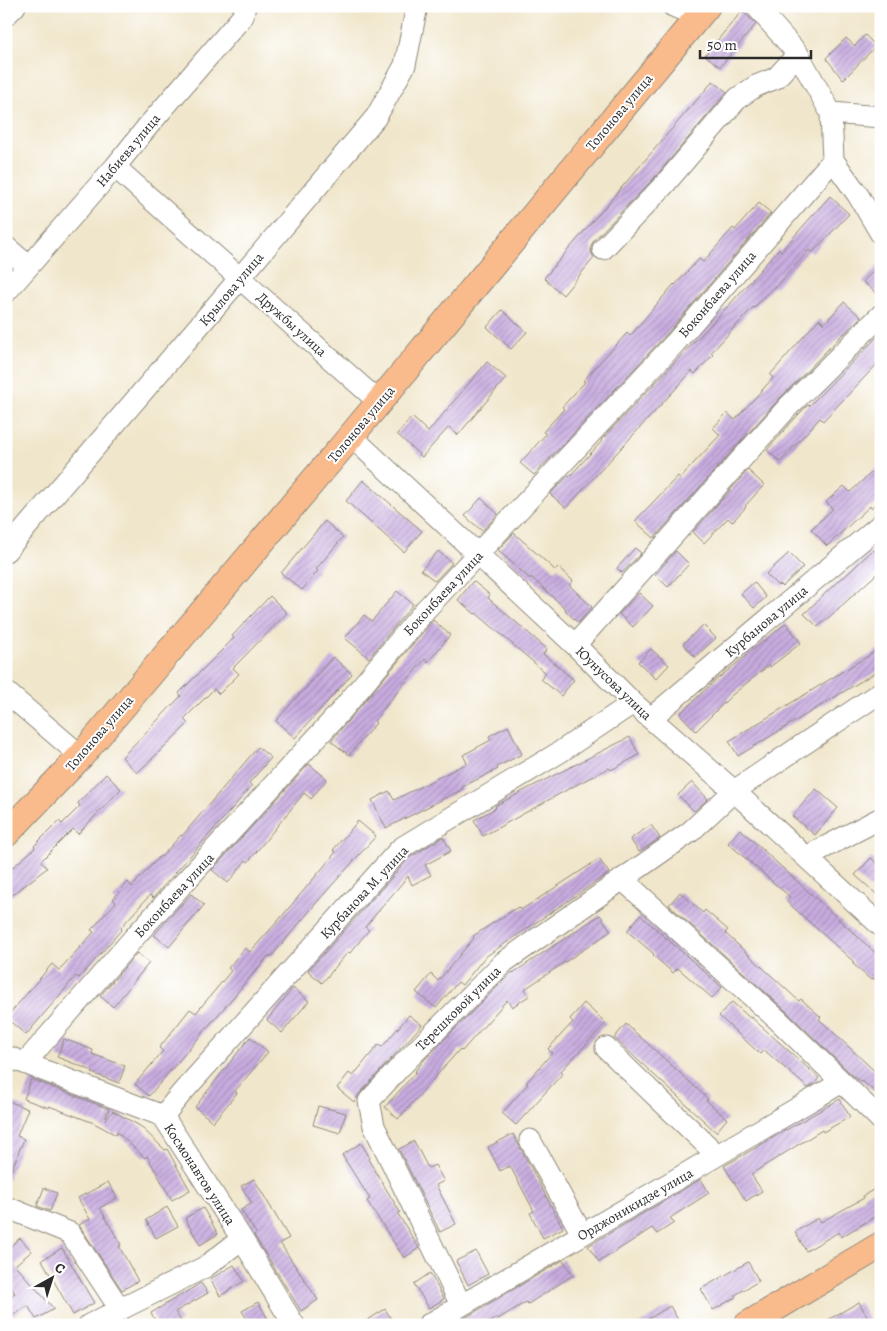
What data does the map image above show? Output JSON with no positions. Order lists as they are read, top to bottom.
{
  "streets": {
    "main road": ["Толонова улица"],
    "street": [
      "Набиева улица",
      "Крылова улица",
      "Боконбаева улица",
      "Дружбы улица",
      "Курбанова улица",
      "Юунусова улица",
      "Курбанова М. улица",
      "Терешковой улица",
      "Космонавтов улица",
      "Орджоникидзе улица"
    ]
  },
  "crossings": [
    ["Толонова улица", "Дружбы улица"],
    ["Толонова улица", "Юунусова улица"],
    ["Набиева улица", "Дружбы улица"],
    ["Крылова улица", "Дружбы улица"],
    ["Боконбаева улица", "Юунусова улица"],
    ["Боконбаева улица", "Космонавтов улица"],
    ["Курбанова улица", "Юунусова улица"],
    ["Юунусова улица", "Курбанова М. улица"],
    ["Юунусова улица", "Терешковой улица"],
    ["Курбанова М. улица", "Космонавтов улица"],
    ["Терешковой улица", "Орджоникидзе улица"]
  ],
  "scale_bar": "50 m",
  "north": "top right"
}
